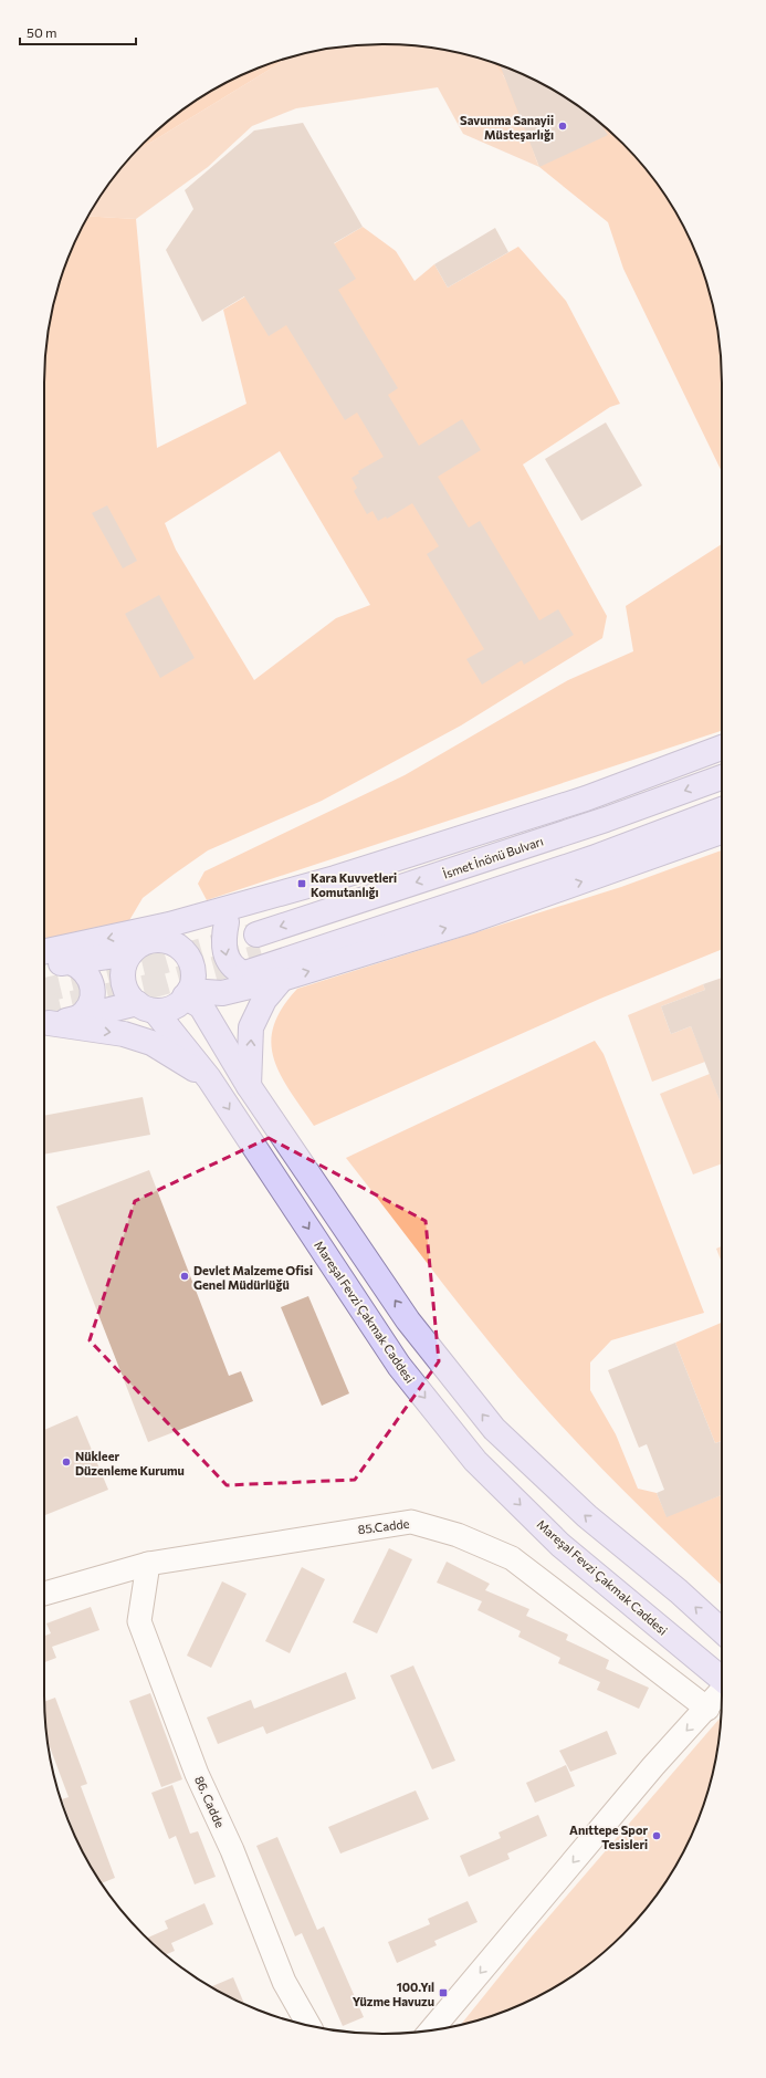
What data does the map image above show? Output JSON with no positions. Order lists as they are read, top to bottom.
{
  "streets": {
    "main road": ["İsmet İnönü Bulvarı", "Mareşal Fevzi Çakmak Caddesi"],
    "street": ["85.Cadde", "86. Cadde"]
  },
  "crossings": [
    ["85.Cadde", "86. Cadde"]
  ],
  "places": {
    "other": [
      "Savunma Sanayii Müsteşarlığı",
      "Devlet Malzeme Ofisi Genel Müdürlüğü",
      "Nükleer Düzenleme Kurumu",
      "Anıttepe Spor Tesisleri"
    ],
    "transit": ["Kara Kuvvetleri Komutanlığı", "100.Yıl Yüzme Havuzu"]
  },
  "scale_bar": "50 m"
}
